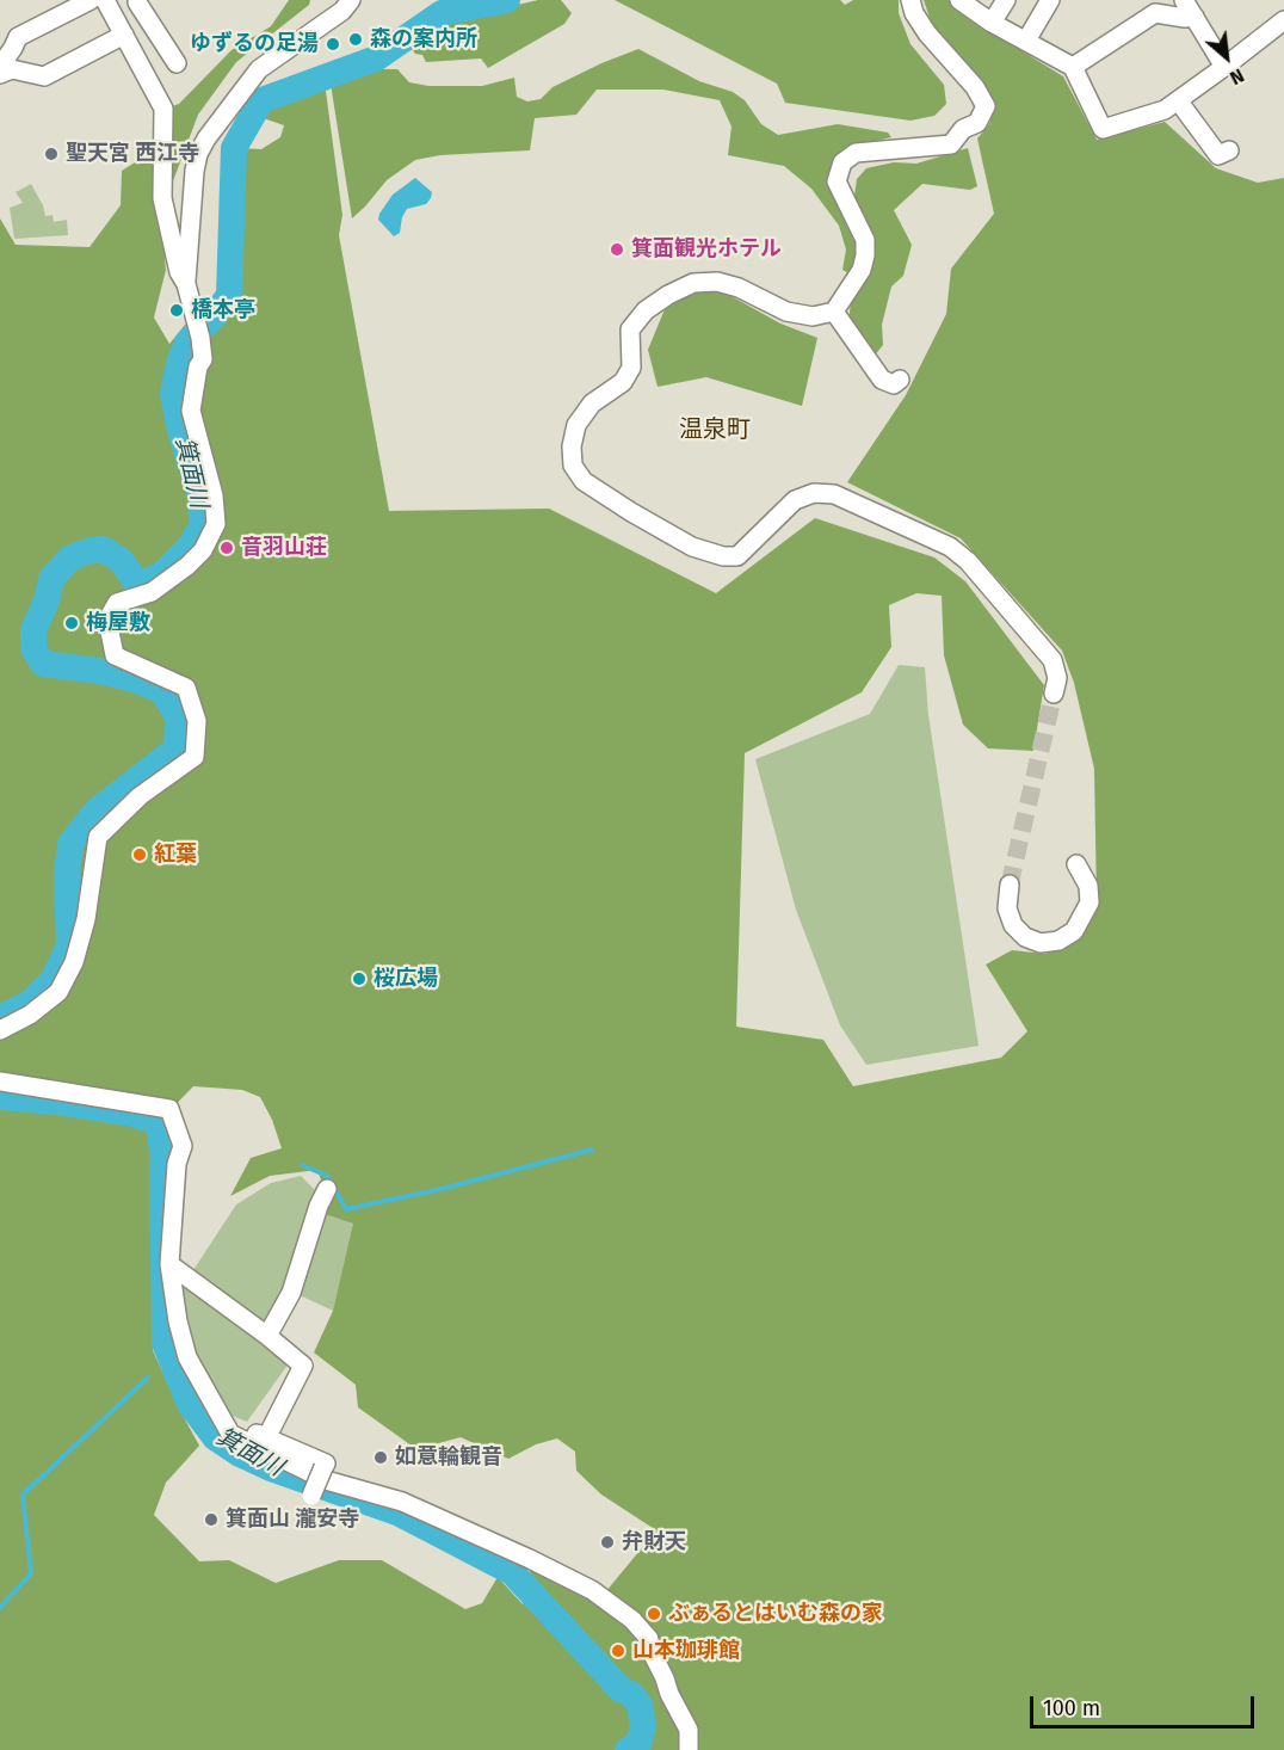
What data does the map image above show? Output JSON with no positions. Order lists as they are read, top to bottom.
{
  "districts": ["温泉町"],
  "water": ["箕面川"],
  "places": [
    "森の案内所",
    "ゆずるの足湯",
    "聖天宮 西江寺",
    "箕面観光ホテル",
    "橋本亭",
    "音羽山荘",
    "梅屋敷",
    "紅葉",
    "桜広場",
    "如意輪観音",
    "箕面山 瀧安寺",
    "弁財天",
    "ぶぁるとはいむ森の家",
    "山本珈琲館"
  ],
  "scale_bar": "100 m",
  "north": "bottom right"
}
